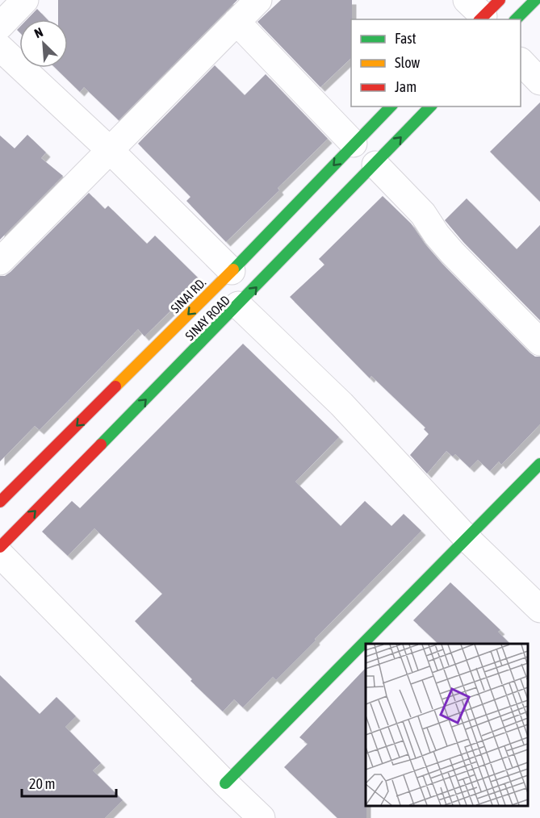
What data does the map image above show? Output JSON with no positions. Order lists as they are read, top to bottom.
{
  "streets": {
    "main road": ["SINAI RD.", "SINAY ROAD"]
  },
  "one_way": ["SINAI RD.", "SINAY ROAD"],
  "legend": ["Fast", "Slow", "Jam"],
  "scale_bar": "20 m",
  "north": "top left"
}
